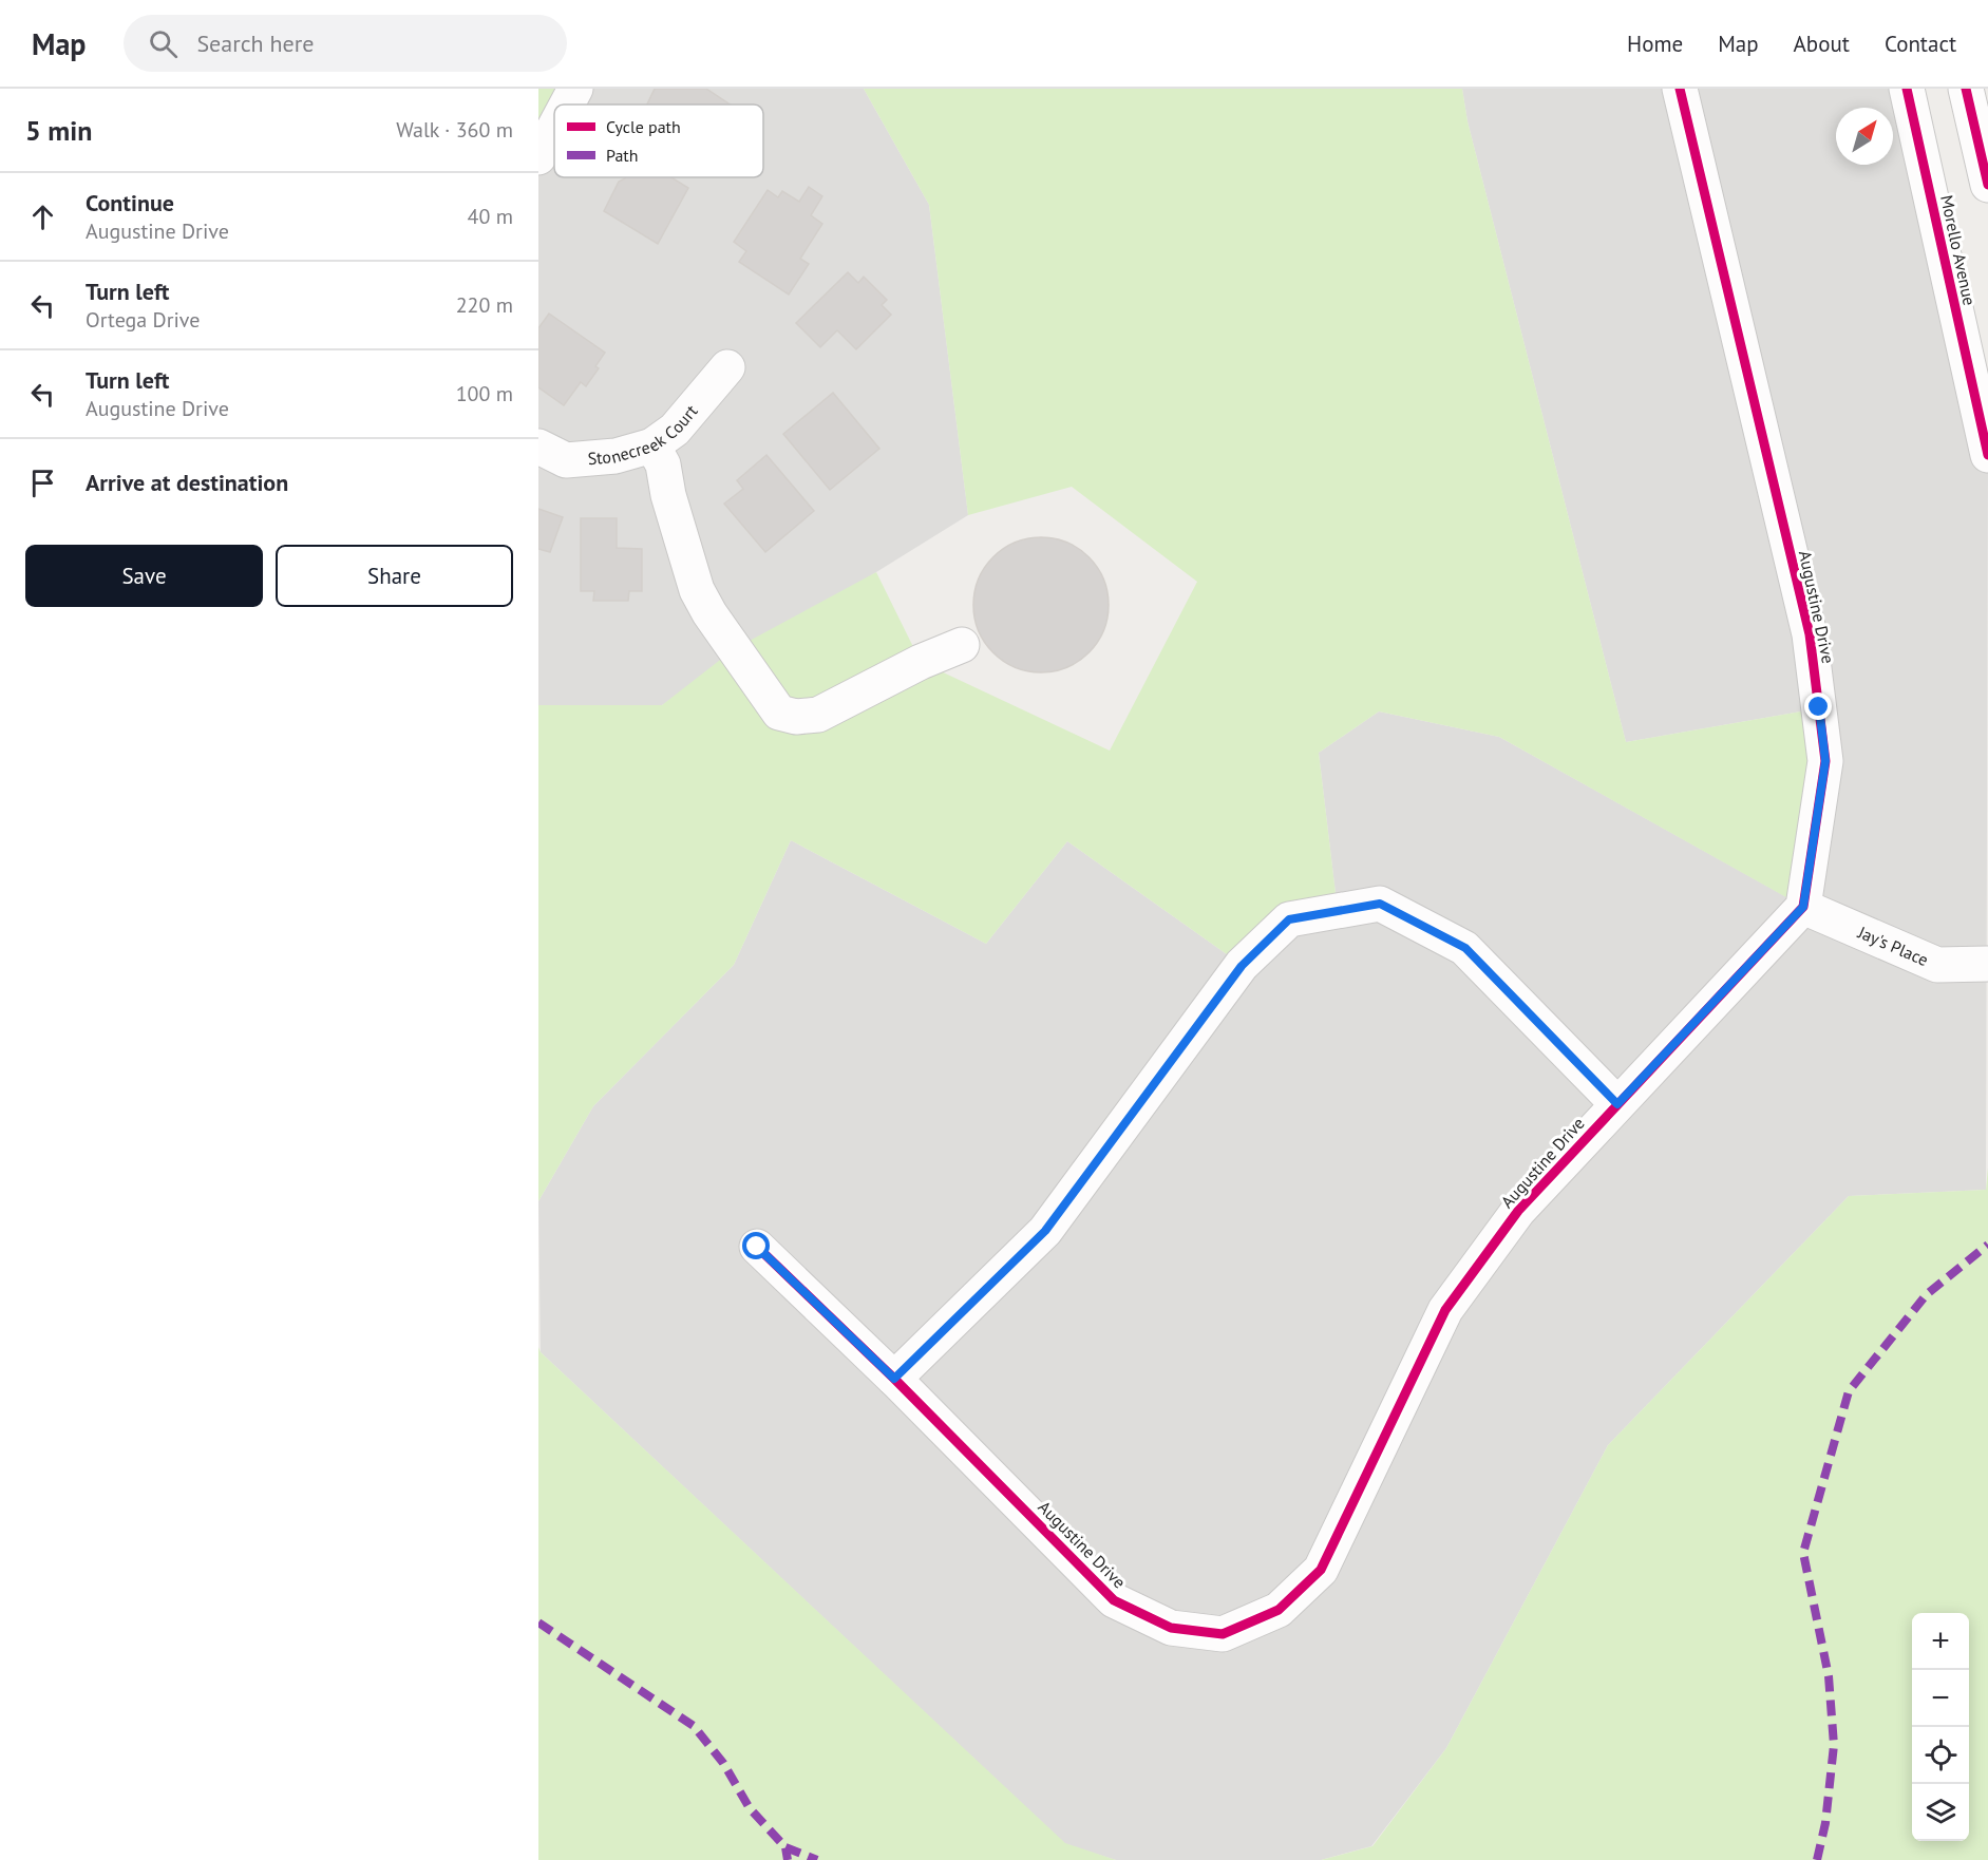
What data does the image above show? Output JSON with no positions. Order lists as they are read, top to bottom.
{
  "streets": {
    "street": [
      "Morello Avenue",
      "Stonecreek Court",
      "Augustine Drive",
      "Jay's Place"
    ]
  },
  "crossings": [
    ["Augustine Drive", "Jay's Place"]
  ],
  "legend": ["Cycle path", "Path"],
  "north": "top right",
  "page": {
    "header": "Map",
    "search": "Search here",
    "nav": [
      "Home",
      "Map",
      "About",
      "Contact"
    ],
    "heading": ["5 min", "Walk · 360 m"],
    "list": [
      ["Continue", "Augustine Drive", "40 m"],
      ["Turn left", "Ortega Drive", "220 m"],
      ["Turn left", "Augustine Drive", "100 m"],
      "Arrive at destination"
    ],
    "buttons": ["Save", "Share"],
    "map_buttons": ["+", "−"]
  }
}
